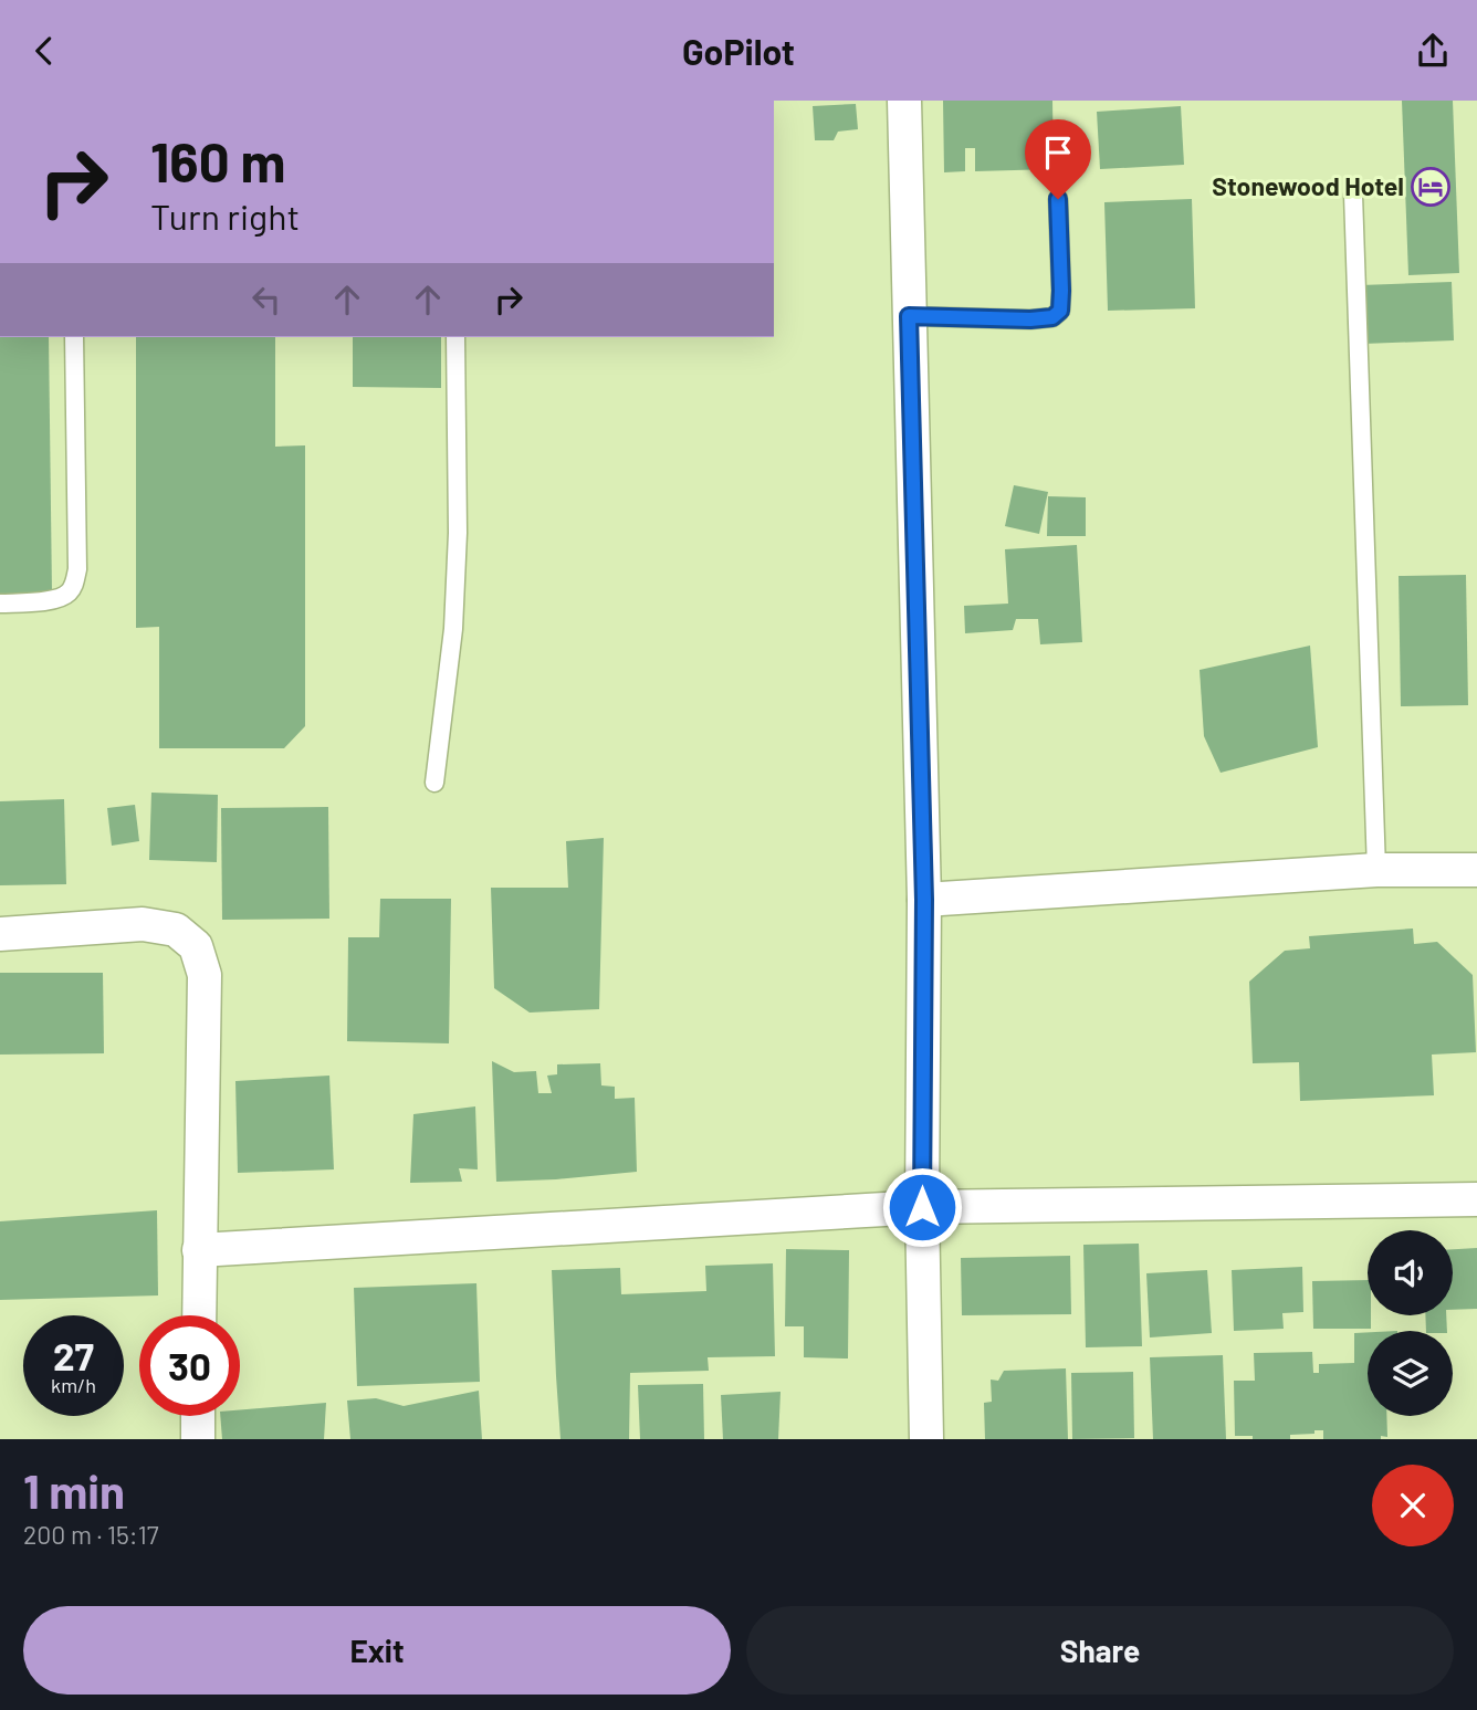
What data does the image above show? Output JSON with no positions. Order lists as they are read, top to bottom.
{
  "places": {
    "hotel": ["Stonewood Hotel"]
  },
  "page": {
    "header": "GoPilot",
    "turn": ["160 m", "Turn right"],
    "speed": "27 km/h",
    "limit": "30",
    "heading": ["1 min", "200 m · 15:17"],
    "buttons": ["Exit", "Share"]
  }
}
